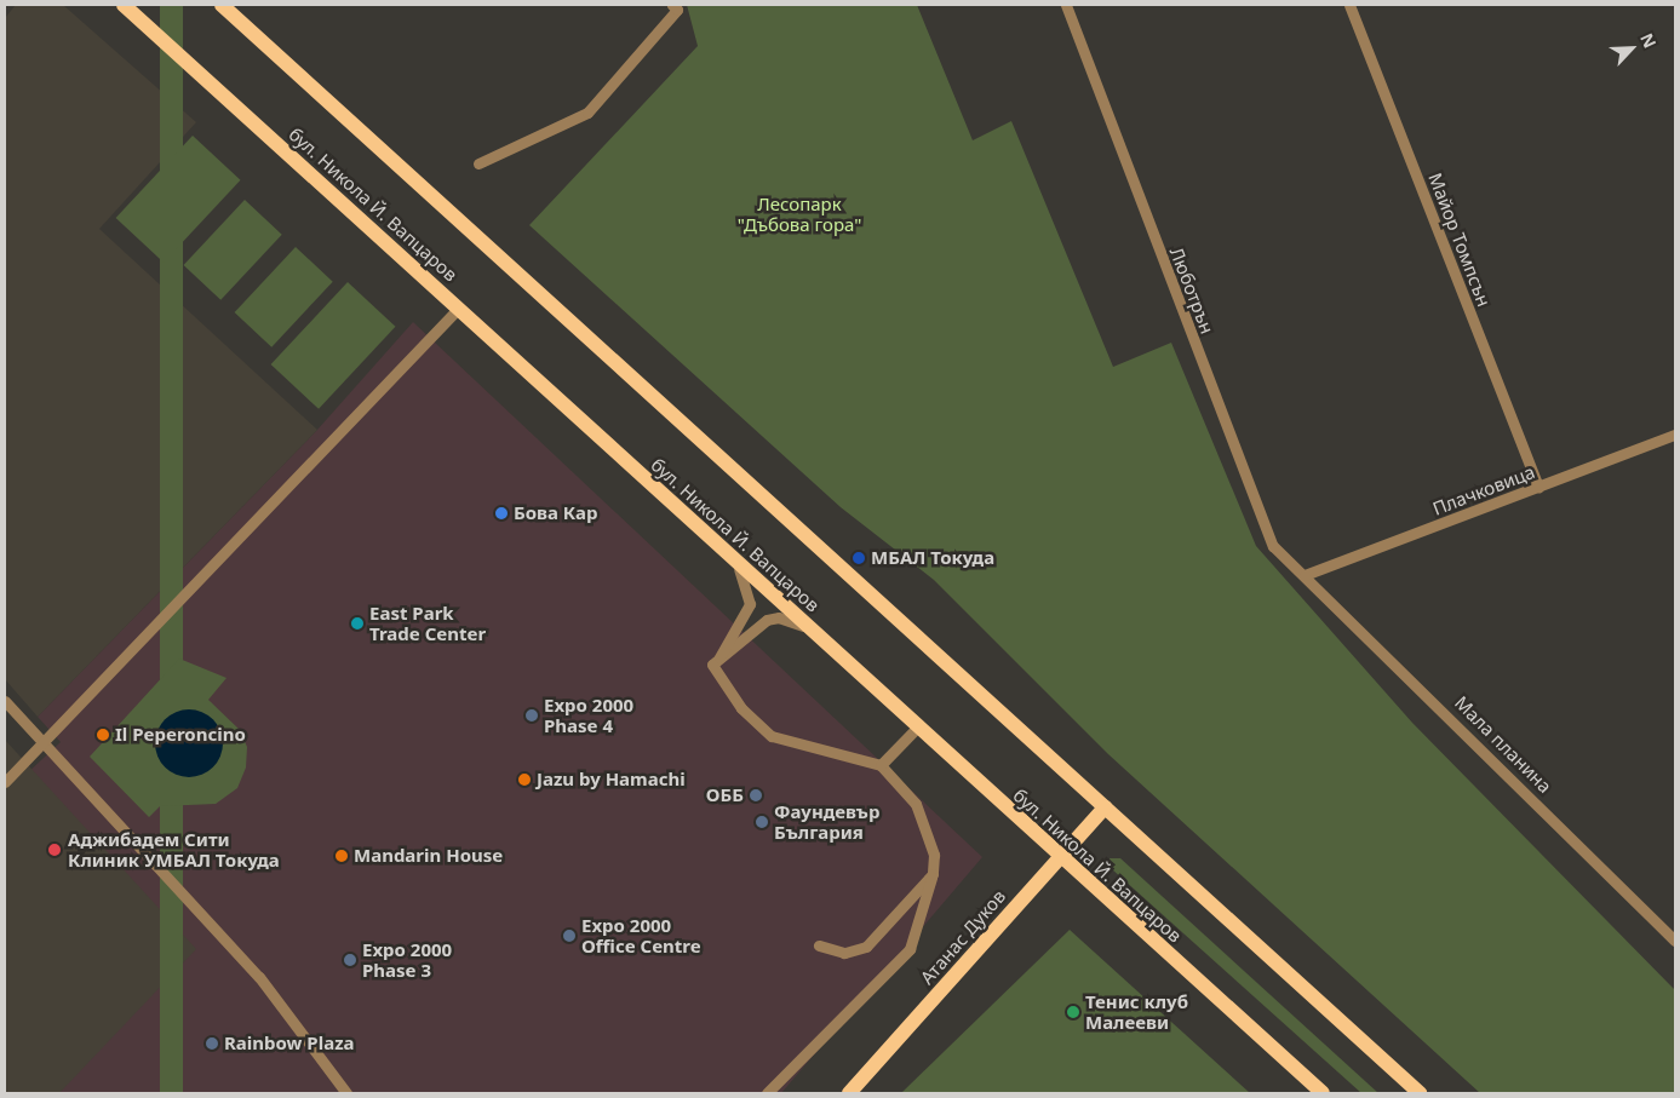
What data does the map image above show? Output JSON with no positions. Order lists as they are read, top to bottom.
{
  "streets": {
    "main road": ["бул. Никола Й. Вапцаров", "Атанас Дуков"],
    "street": [
      "Майор Томпсън",
      "Люботрън",
      "Плачковица",
      "Мала планина"
    ]
  },
  "crossings": [
    ["бул. Никола Й. Вапцаров", "Атанас Дуков"],
    ["Майор Томпсън", "Плачковица"],
    ["Люботрън", "Плачковица"],
    ["Люботрън", "Мала планина"],
    ["Плачковица", "Мала планина"]
  ],
  "parks": ["Лесопарк \"Дъбова гора\""],
  "places": [
    "Бова Кар",
    "МБАЛ Токуда",
    "East Park Trade Center",
    "Expo 2000 Phase 4",
    "Il Peperoncino",
    "Jazu by Hamachi",
    "ОББ",
    "Фаундевър България",
    "Аджибадем Сити Клиник УМБАЛ Токуда",
    "Mandarin House",
    "Expo 2000 Office Centre",
    "Expo 2000 Phase 3",
    "Тенис клуб Малееви",
    "Rainbow Plaza"
  ],
  "north": "top right"
}
